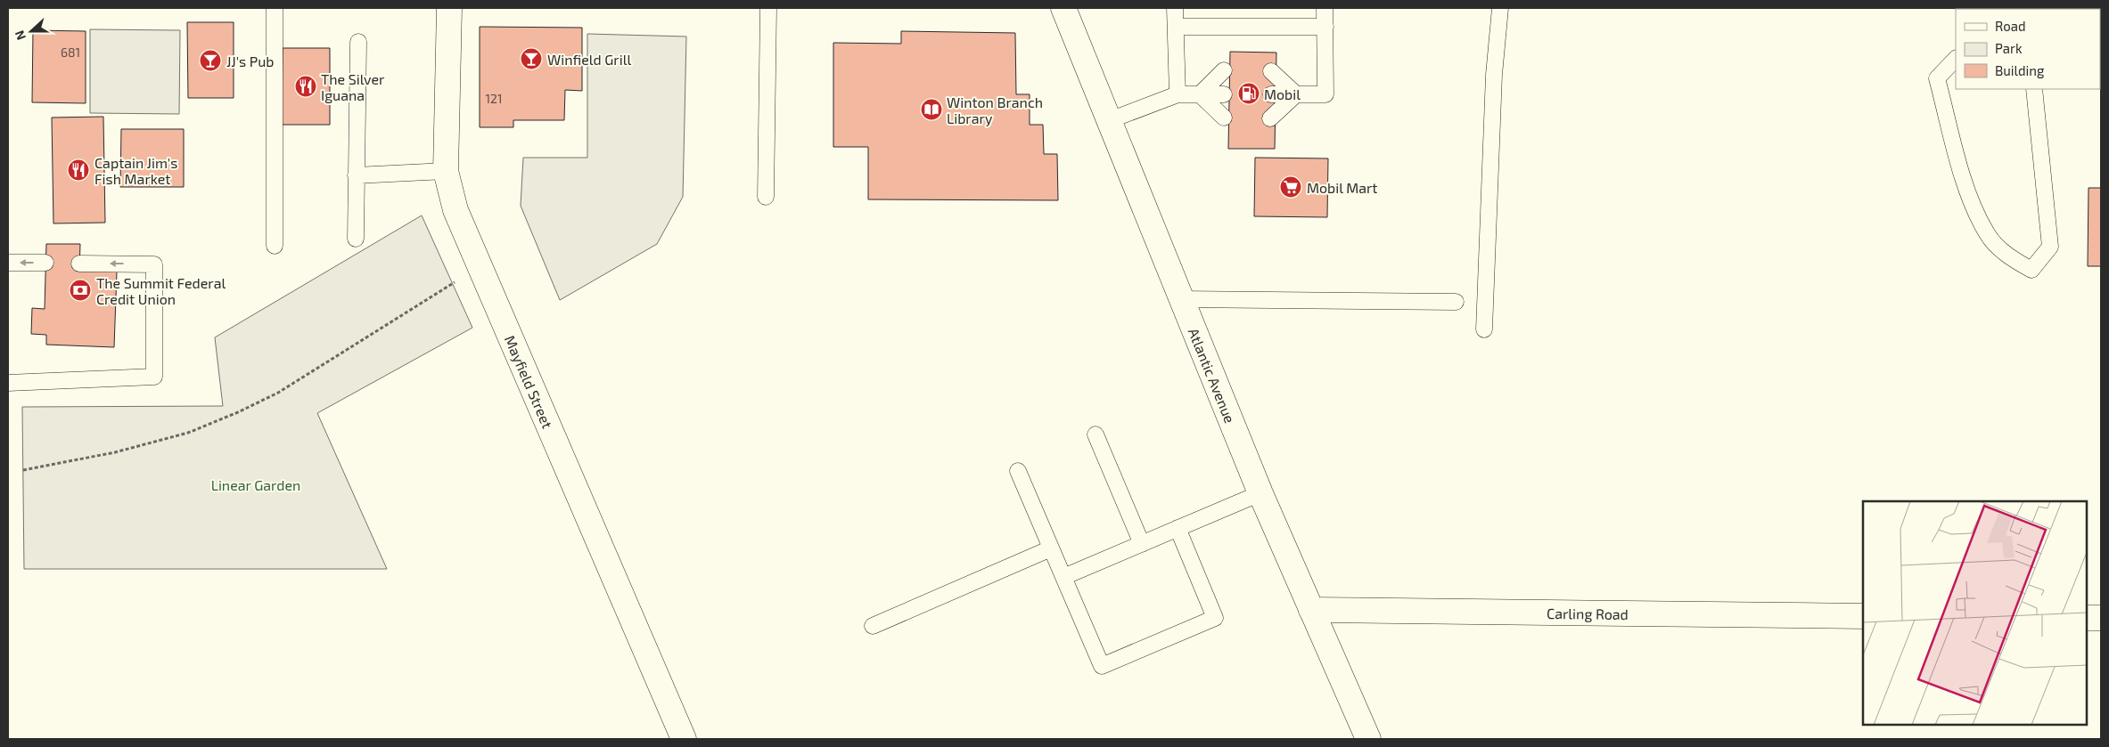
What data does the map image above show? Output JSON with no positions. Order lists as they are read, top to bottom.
{
  "streets": {
    "street": ["Atlantic Avenue", "Mayfield Street", "Carling Road"]
  },
  "crossings": [
    ["Atlantic Avenue", "Carling Road"]
  ],
  "parks": ["Linear Garden"],
  "places": {
    "bar": ["Winfield Grill", "JJ's Pub"],
    "restaurant": ["The Silver Iguana", "Captain Jim's Fish Market"],
    "fuel station": ["Mobil"],
    "library": ["Winton Branch Library"],
    "supermarket": ["Mobil Mart"],
    "bank": ["The Summit Federal Credit Union"]
  },
  "house_numbers": ["681", "121"],
  "legend": ["Road", "Park", "Building"],
  "north": "left"
}
